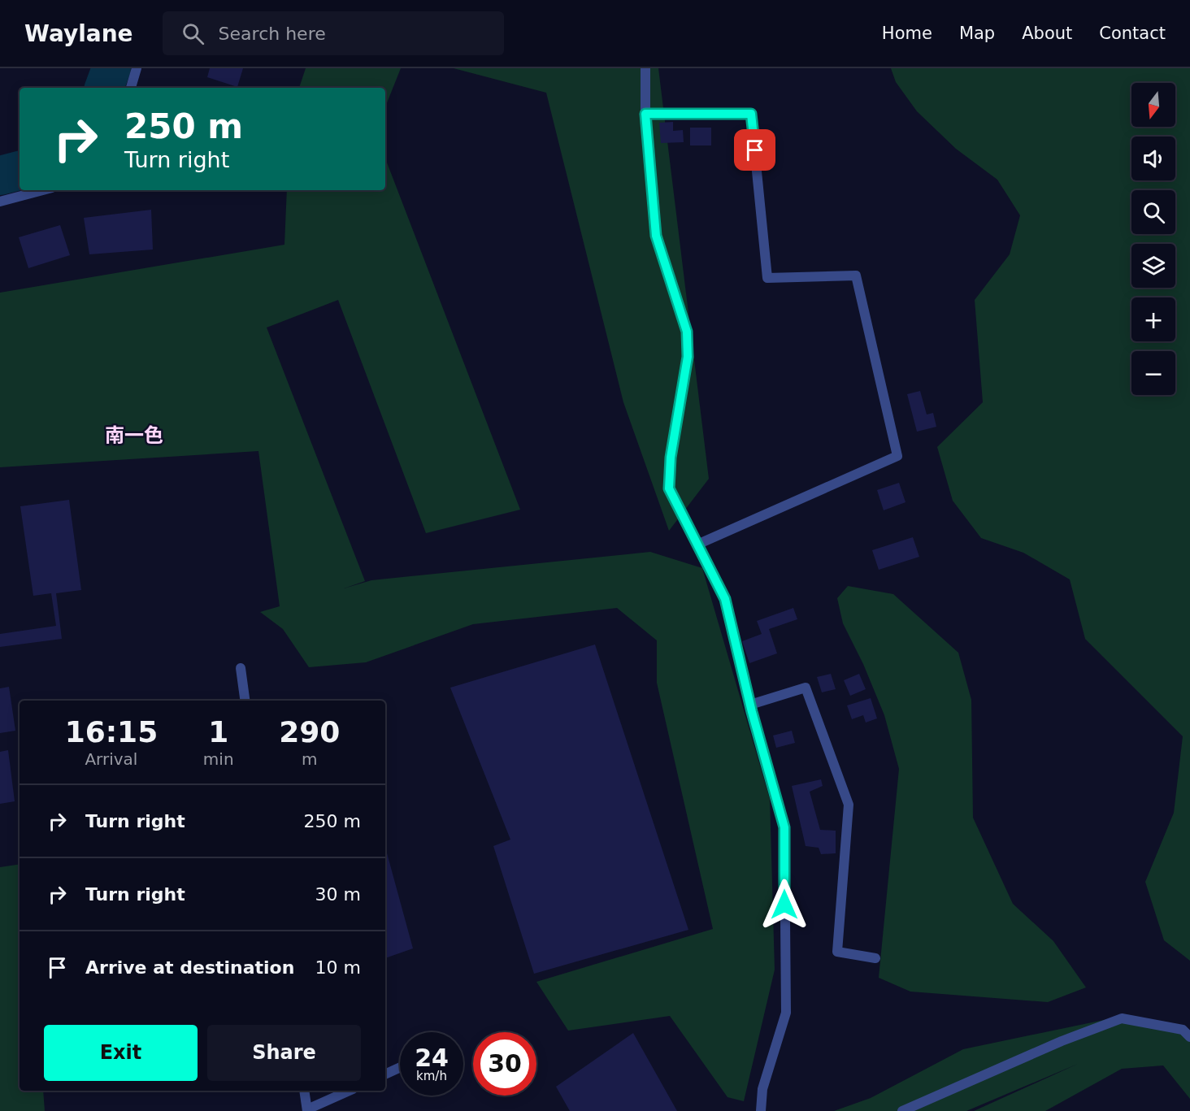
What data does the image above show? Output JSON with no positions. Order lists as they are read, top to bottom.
{
  "districts": ["南一色"],
  "north": "bottom",
  "page": {
    "header": "Waylane",
    "search": "Search here",
    "nav": [
      "Home",
      "Map",
      "About",
      "Contact"
    ],
    "map_buttons": ["+", "−"],
    "turn": ["250 m", "Turn right"],
    "eta": [
      "16:15",
      "Arrival",
      "1",
      "min",
      "290",
      "m"
    ],
    "list": [
      {
        "name": "Turn right",
        "value": "250 m"
      },
      {
        "name": "Turn right",
        "value": "30 m"
      },
      {
        "name": "Arrive at destination",
        "value": "10 m"
      }
    ],
    "buttons": ["Exit", "Share"],
    "speed": "24 km/h",
    "limit": "30"
  }
}
